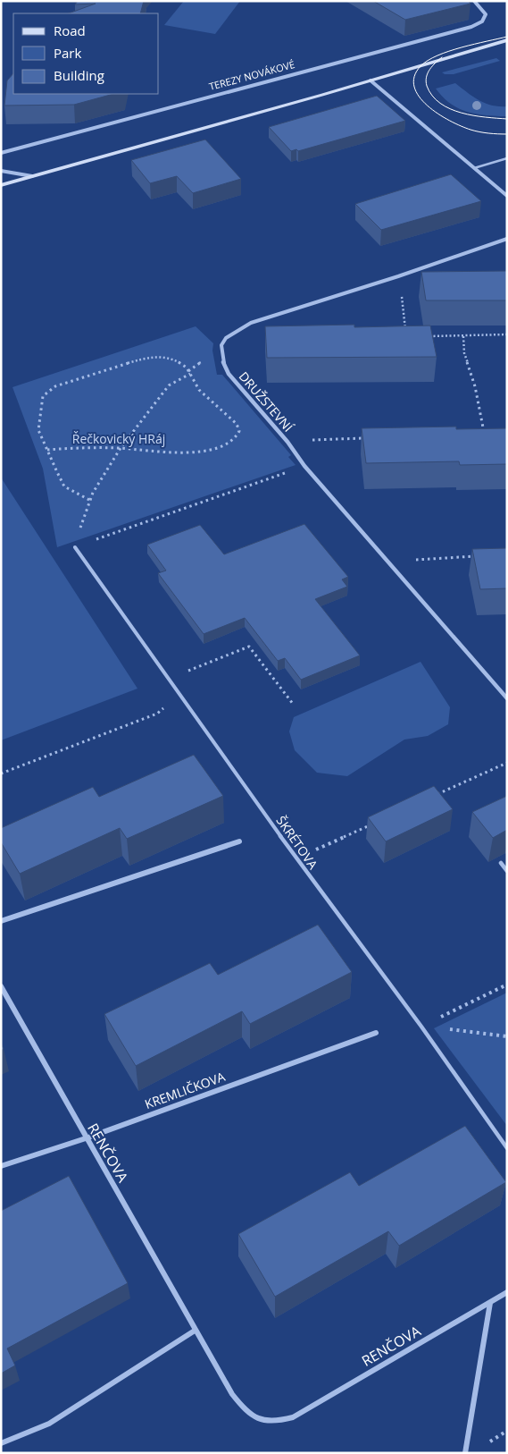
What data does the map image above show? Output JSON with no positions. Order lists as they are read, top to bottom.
{
  "streets": {
    "street": [
      "TEREZY NOVÁKOVÉ",
      "DRUŽSTEVNÍ",
      "KREMLIČKOVA",
      "RENČOVA"
    ],
    "lane": ["ŠKRÉTOVA"]
  },
  "crossings": [
    ["KREMLIČKOVA", "RENČOVA"]
  ],
  "parks": ["Řečkovický HRáj"],
  "legend": ["Road", "Park", "Building"]
}
